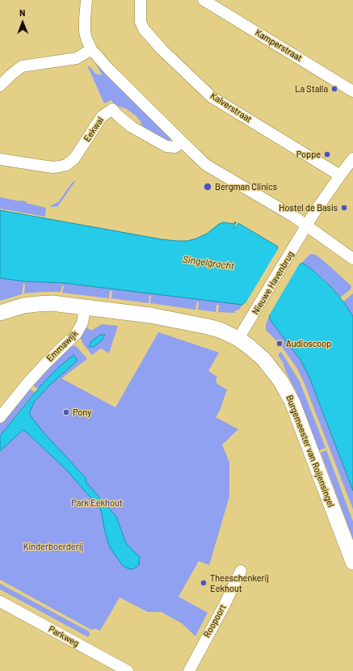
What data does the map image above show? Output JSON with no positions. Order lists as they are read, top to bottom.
{
  "streets": {
    "main road": ["Burgemeester van Roijensingel"],
    "street": [
      "Kamperstraat",
      "Kalverstraat",
      "Eekwal",
      "Nieuwe Havenbrug",
      "Emmawijk",
      "Roopoort",
      "Parkweg"
    ]
  },
  "crossings": [
    ["Kalverstraat", "Nieuwe Havenbrug"],
    ["Nieuwe Havenbrug", "Burgemeester van Roijensingel"],
    ["Emmawijk", "Burgemeester van Roijensingel"]
  ],
  "water": ["Singelgracht"],
  "parks": ["Park Eekhout", "Kinderboerderij"],
  "places": [
    "La Stalla",
    "Poppe",
    "Bergman Clinics",
    "Hostel de Basis",
    "Audioscoop",
    "Pony",
    "Theeschenkerij Eekhout"
  ],
  "north": "top"
}
